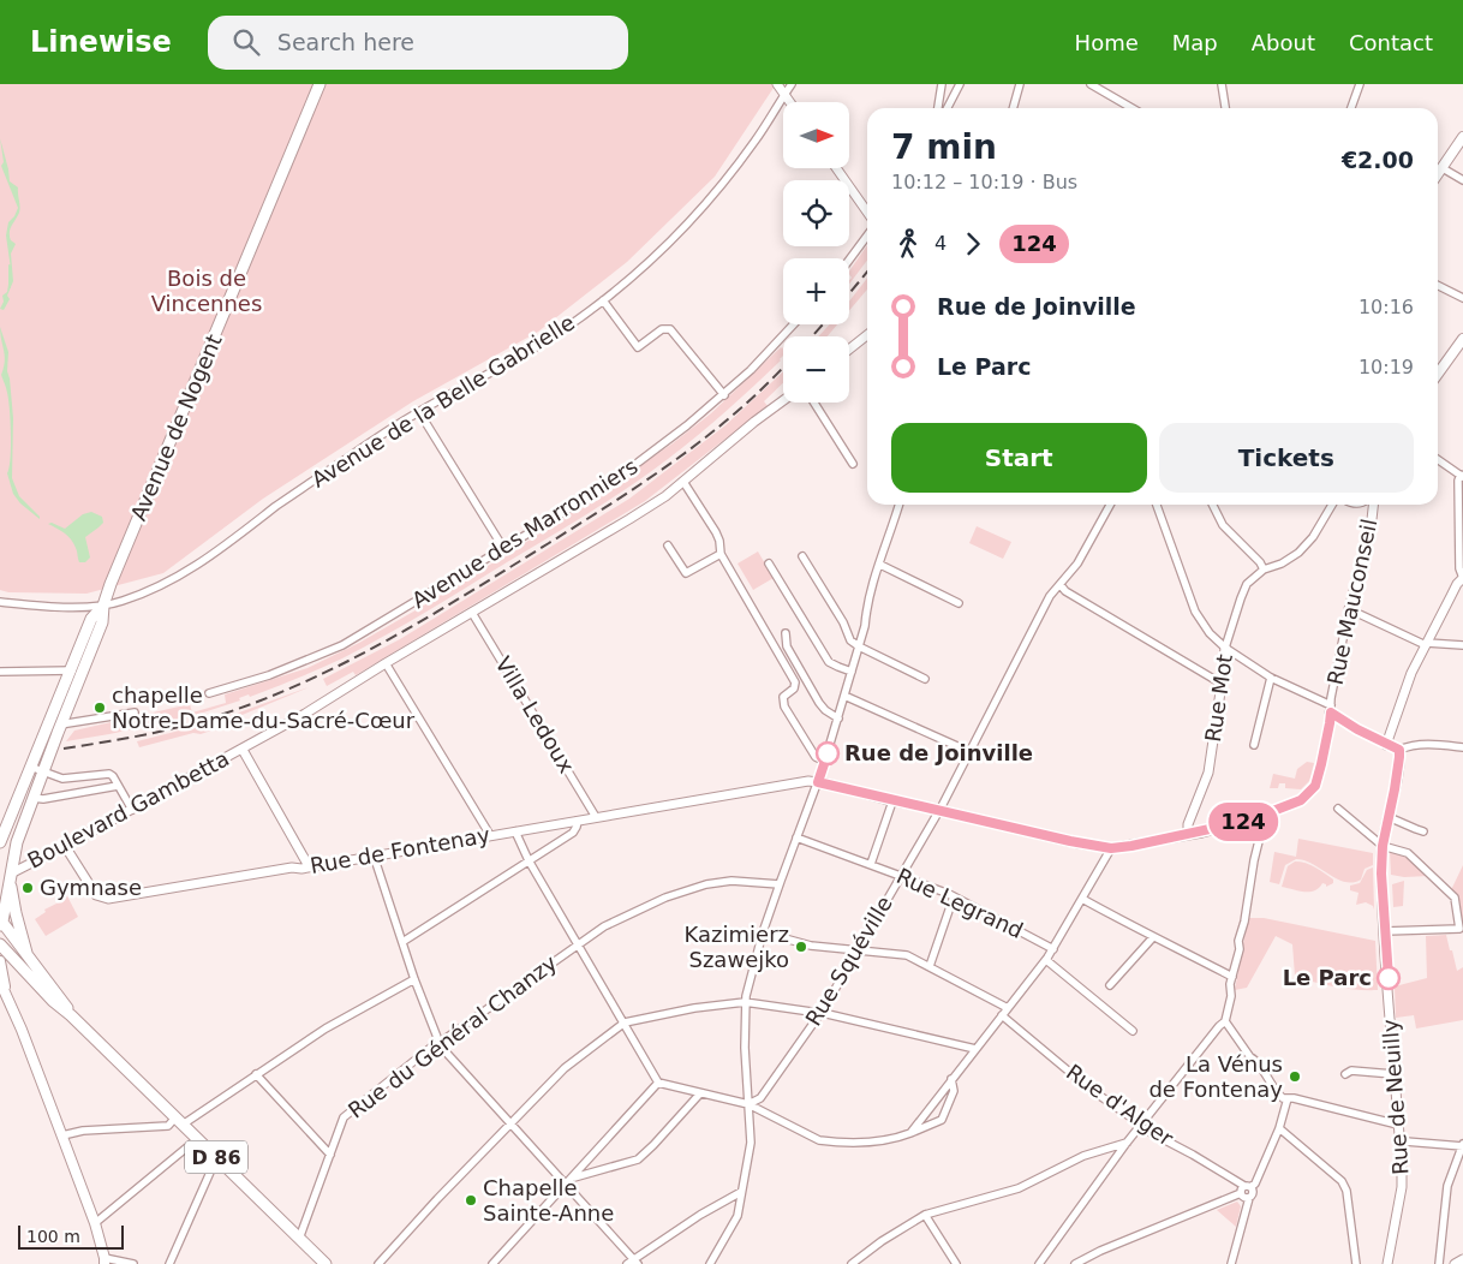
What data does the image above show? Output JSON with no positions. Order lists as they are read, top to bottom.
{
  "streets": {
    "main road": ["Avenue de Nogent", "D 86"],
    "street": [
      "Avenue de la Belle Gabrielle",
      "Avenue des Marronniers",
      "Rue Mauconseil",
      "Rue Mot",
      "Villa Ledoux",
      "Boulevard Gambetta",
      "Rue de Fontenay",
      "Rue Legrand",
      "Rue Squéville",
      "Rue du Général Chanzy",
      "Rue de Neuilly",
      "Rue d'Alger"
    ]
  },
  "crossings": [
    ["Avenue de la Belle Gabrielle", "Avenue de Nogent"],
    ["Villa Ledoux", "Boulevard Gambetta"],
    ["Villa Ledoux", "Rue de Fontenay"],
    ["Boulevard Gambetta", "Rue de Fontenay"],
    ["Rue Legrand", "Rue Squéville"],
    ["Rue du Général Chanzy", "D 86"]
  ],
  "parks": ["Bois de Vincennes"],
  "places": [
    "chapelle Notre-Dame-du-Sacré-Cœur",
    "Rue de Joinville",
    "Gymnase",
    "Kazimierz Szawejko",
    "Le Parc",
    "La Vénus de Fontenay",
    "Chapelle Sainte-Anne"
  ],
  "lines": ["bus line 124"],
  "scale_bar": "100 m",
  "north": "right",
  "page": {
    "header": "Linewise",
    "search": "Search here",
    "nav": [
      "Home",
      "Map",
      "About",
      "Contact"
    ],
    "on_map": "124",
    "map_buttons": ["+", "−"],
    "heading": ["7 min", "10:12 – 10:19 · Bus", "€2.00"],
    "legs": ["4", "124"],
    "list": [
      {
        "name": "Rue de Joinville",
        "value": "10:16"
      },
      {
        "name": "Le Parc",
        "value": "10:19"
      }
    ],
    "buttons": ["Start", "Tickets"],
    "scale": "100 m"
  }
}
